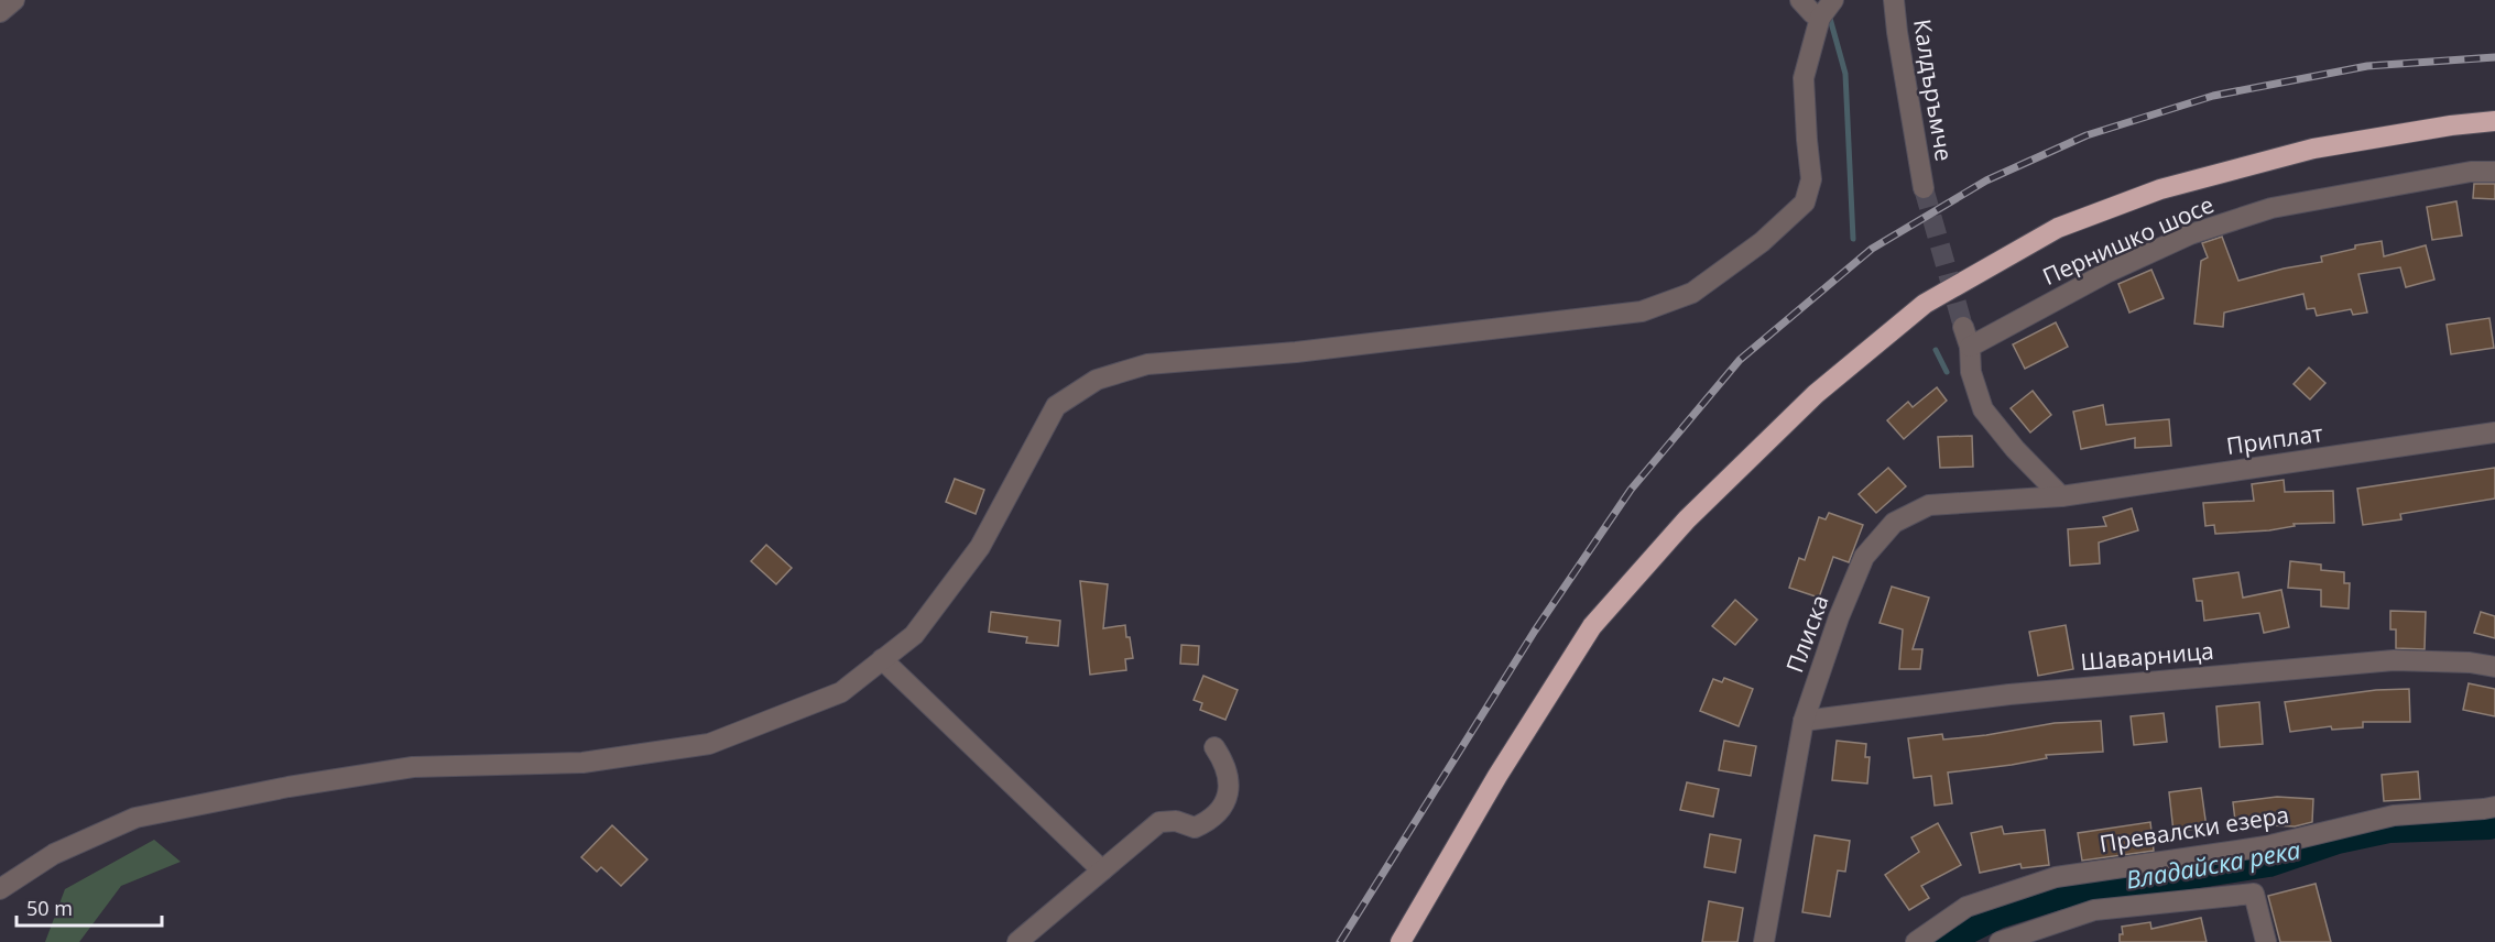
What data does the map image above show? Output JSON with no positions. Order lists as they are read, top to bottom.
{
  "streets": {
    "street": [
      "Калдъръмче",
      "Пернишко шосе",
      "Приплат",
      "Плиска",
      "Шаварница",
      "Превалски езера"
    ]
  },
  "crossings": [
    ["Приплат", "Плиска"],
    ["Плиска", "Шаварница"]
  ],
  "water": ["Владайска река"],
  "scale_bar": "50 m"
}
